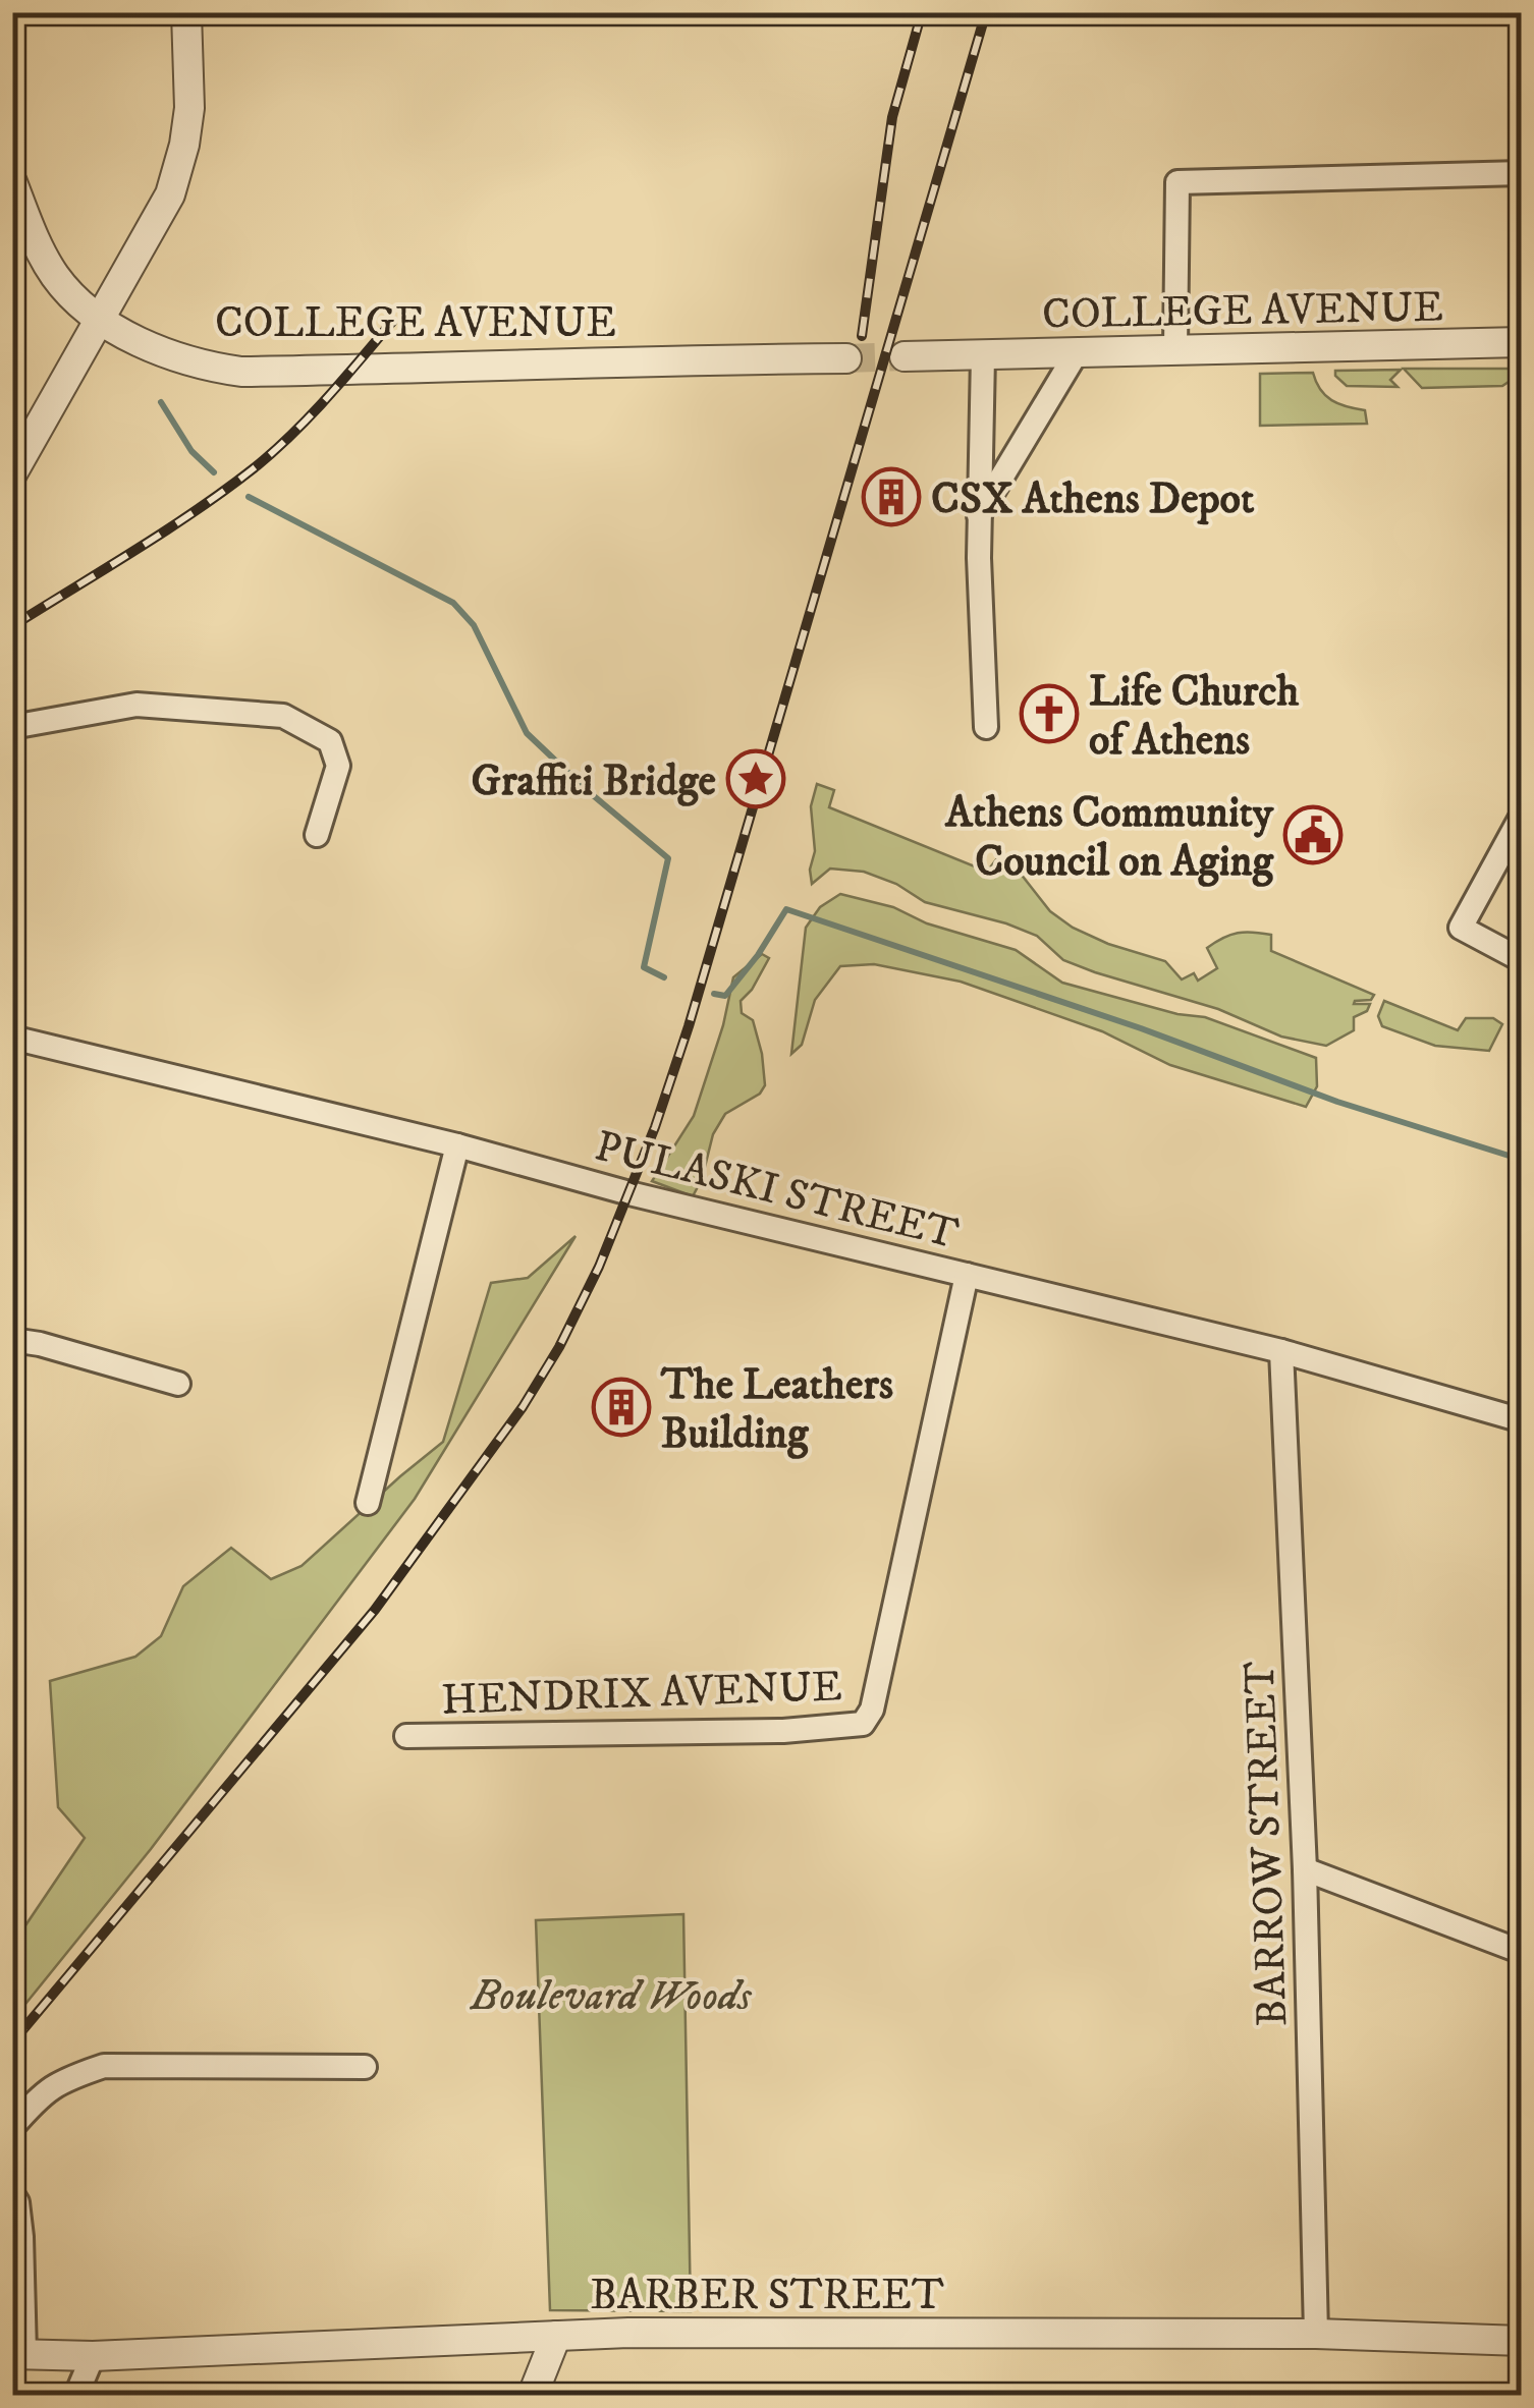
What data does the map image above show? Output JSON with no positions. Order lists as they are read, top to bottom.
{
  "streets": {
    "street": [
      "COLLEGE AVENUE",
      "PULASKI STREET",
      "HENDRIX AVENUE",
      "BARROW STREET",
      "BARBER STREET"
    ]
  },
  "crossings": [
    ["PULASKI STREET", "HENDRIX AVENUE"],
    ["PULASKI STREET", "BARROW STREET"],
    ["BARROW STREET", "BARBER STREET"]
  ],
  "parks": ["Boulevard Woods"],
  "places": {
    "building": ["CSX Athens Depot", "The Leathers Building"],
    "church": ["Life Church of Athens"],
    "place": ["Graffiti Bridge"],
    "public building": ["Athens Community Council on Aging"]
  }
}
